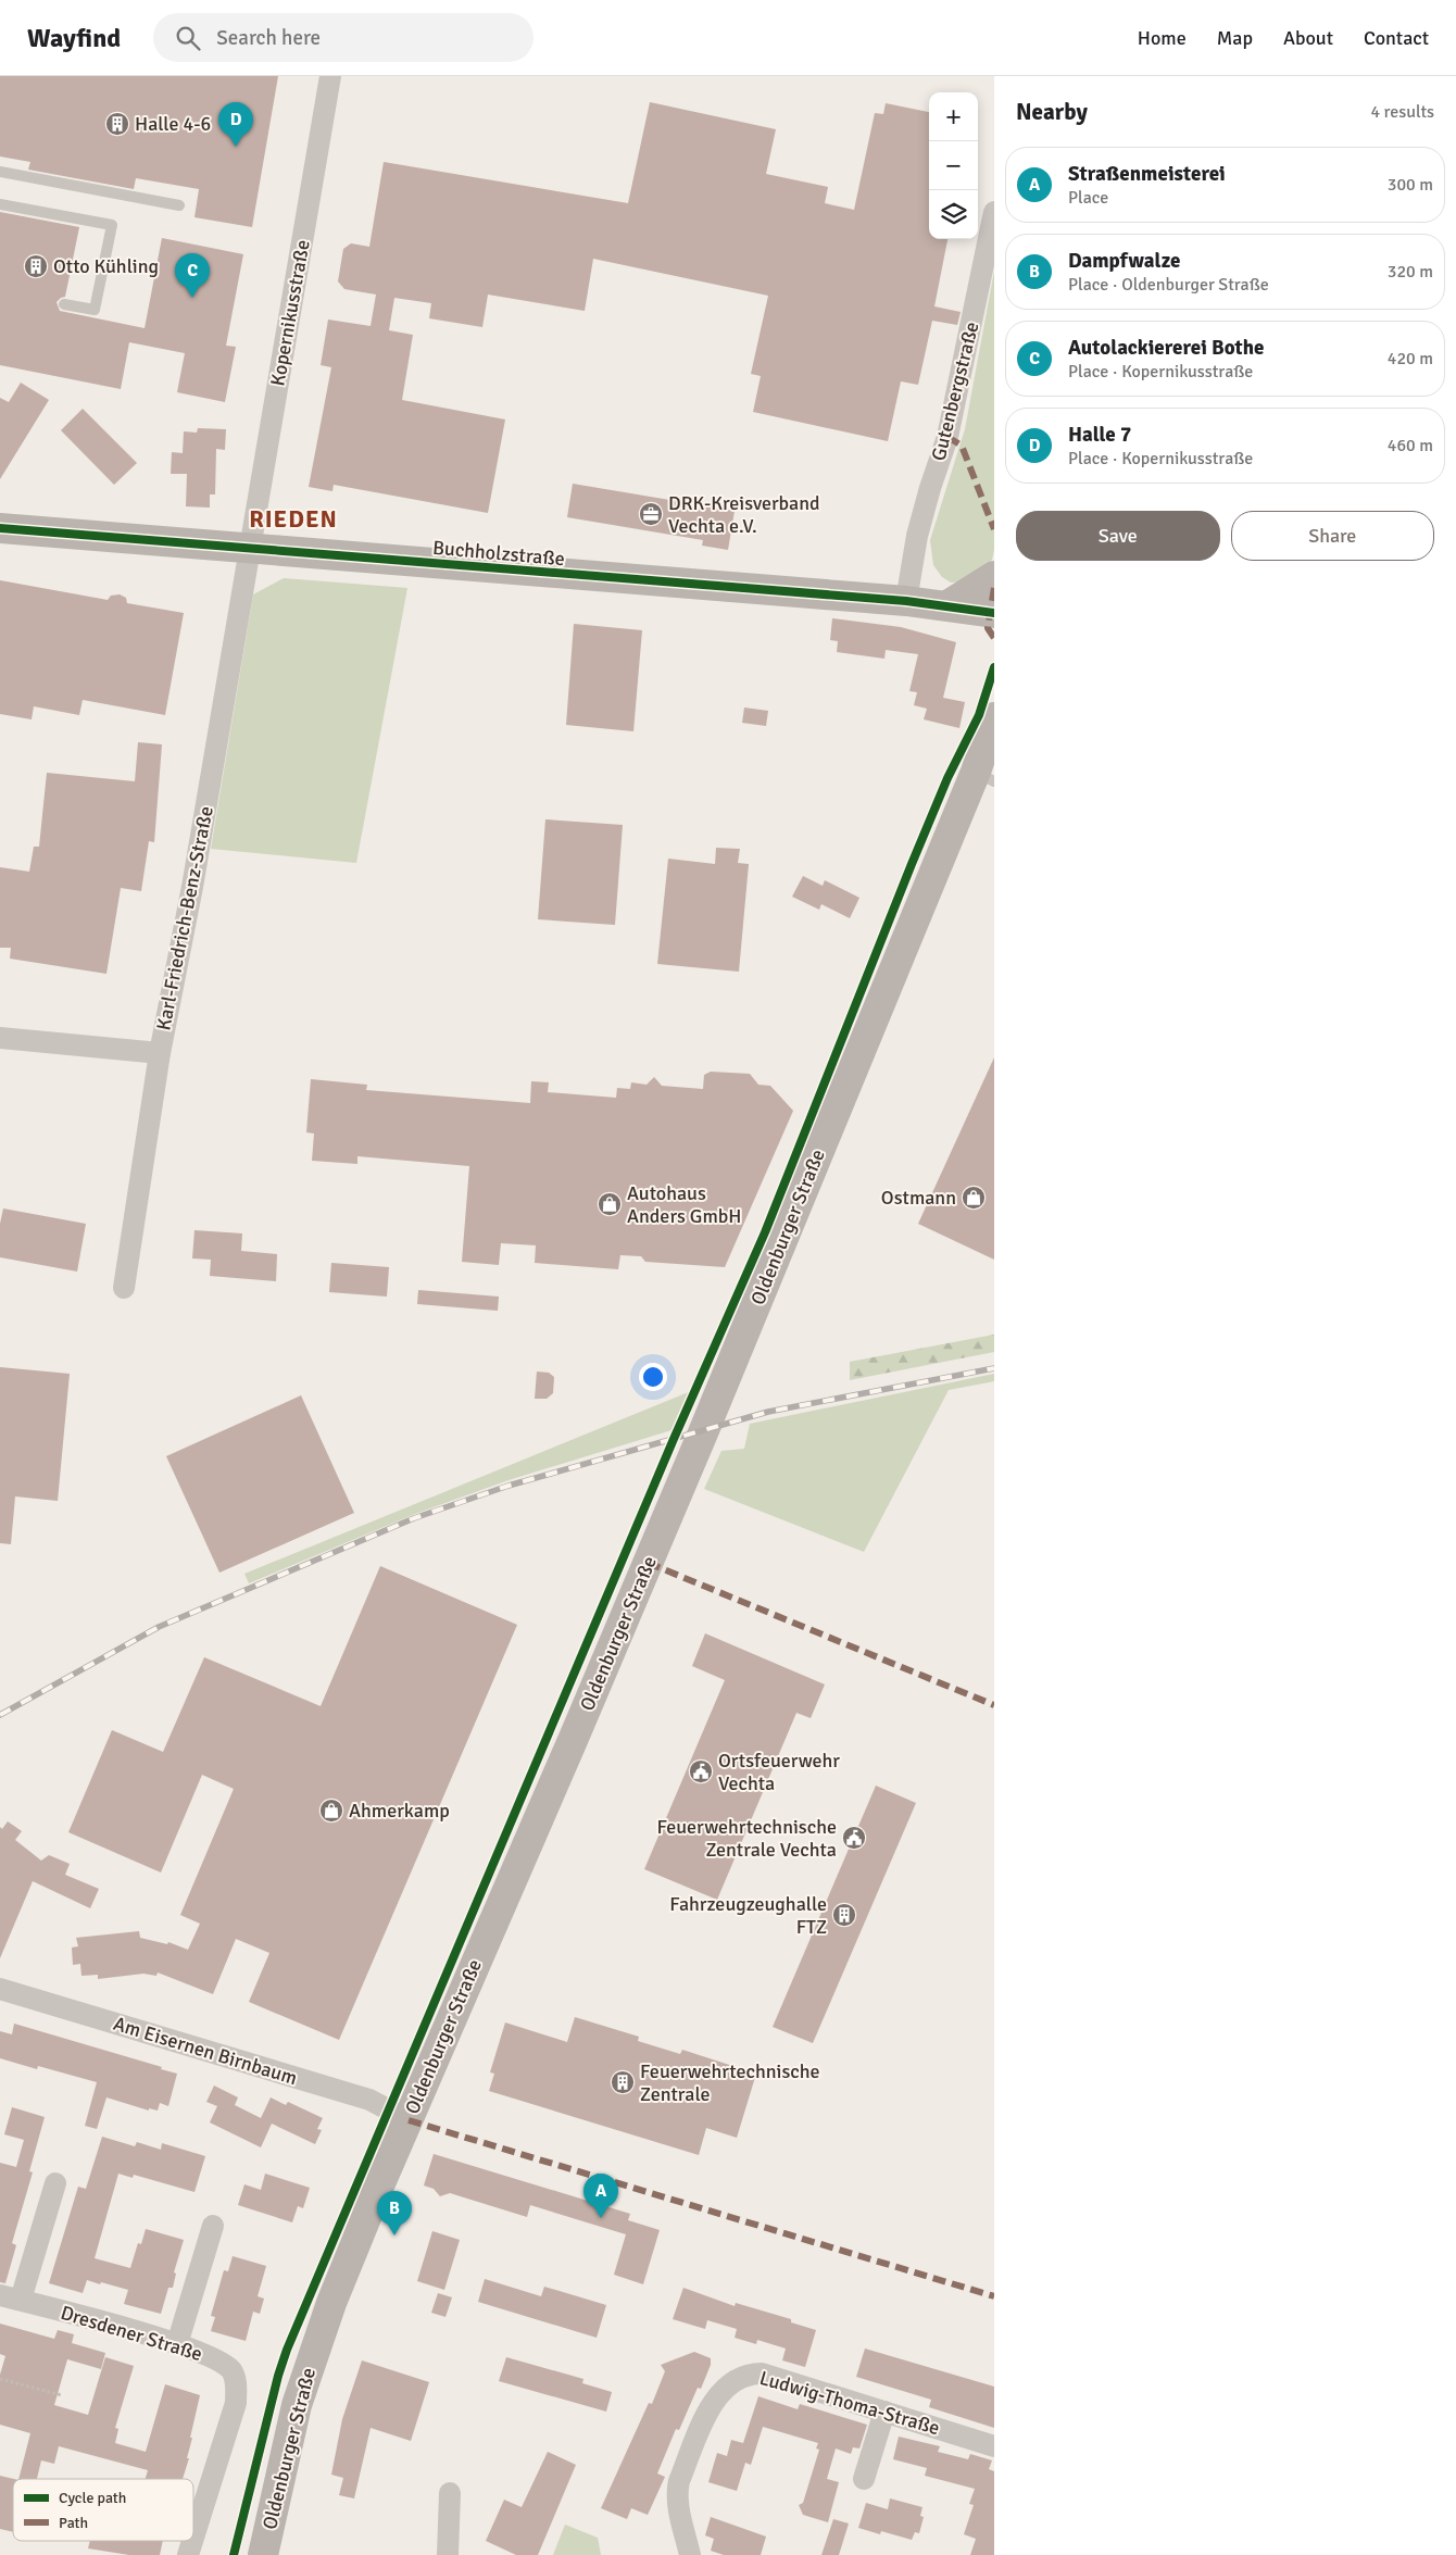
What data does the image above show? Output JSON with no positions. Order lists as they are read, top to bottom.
{
  "streets": {
    "main road": ["Buchholzstraße", "Oldenburger Straße"],
    "street": [
      "Kopernikusstraße",
      "Gutenbergstraße",
      "Karl-Friedrich-Benz-Straße",
      "Am Eisernen Birnbaum",
      "Dresdener Straße",
      "Ludwig-Thoma-Straße"
    ]
  },
  "crossings": [
    ["Kopernikusstraße", "Buchholzstraße"],
    ["Kopernikusstraße", "Karl-Friedrich-Benz-Straße"],
    ["Gutenbergstraße", "Buchholzstraße"],
    ["Buchholzstraße", "Karl-Friedrich-Benz-Straße"],
    ["Oldenburger Straße", "Am Eisernen Birnbaum"]
  ],
  "districts": ["RIEDEN"],
  "places": {
    "building": [
      "Halle 4-6",
      "Otto Kühling",
      "Fahrzeugzeughalle FTZ",
      "Feuerwehrtechnische Zentrale"
    ],
    "office": ["DRK-Kreisverband Vechta e.V."],
    "shop": ["Ostmann", "Autohaus Anders GmbH", "Ahmerkamp"],
    "public building": ["Ortsfeuerwehr Vechta", "Feuerwehrtechnische Zentrale Vechta"]
  },
  "legend": ["Cycle path", "Path"],
  "page": {
    "header": "Wayfind",
    "search": "Search here",
    "nav": [
      "Home",
      "Map",
      "About",
      "Contact"
    ],
    "heading": ["Nearby", "4 results"],
    "map_buttons": ["+", "−"],
    "pins": [
      "D",
      "C",
      "A",
      "B"
    ],
    "list": [
      {
        "mark": "A",
        "name": "Straßenmeisterei",
        "note": "Place",
        "value": "300 m"
      },
      {
        "mark": "B",
        "name": "Dampfwalze",
        "note": "Place · Oldenburger Straße",
        "value": "320 m"
      },
      {
        "mark": "C",
        "name": "Autolackiererei Bothe",
        "note": "Place · Kopernikusstraße",
        "value": "420 m"
      },
      {
        "mark": "D",
        "name": "Halle 7",
        "note": "Place · Kopernikusstraße",
        "value": "460 m"
      }
    ],
    "buttons": ["Save", "Share"]
  }
}
